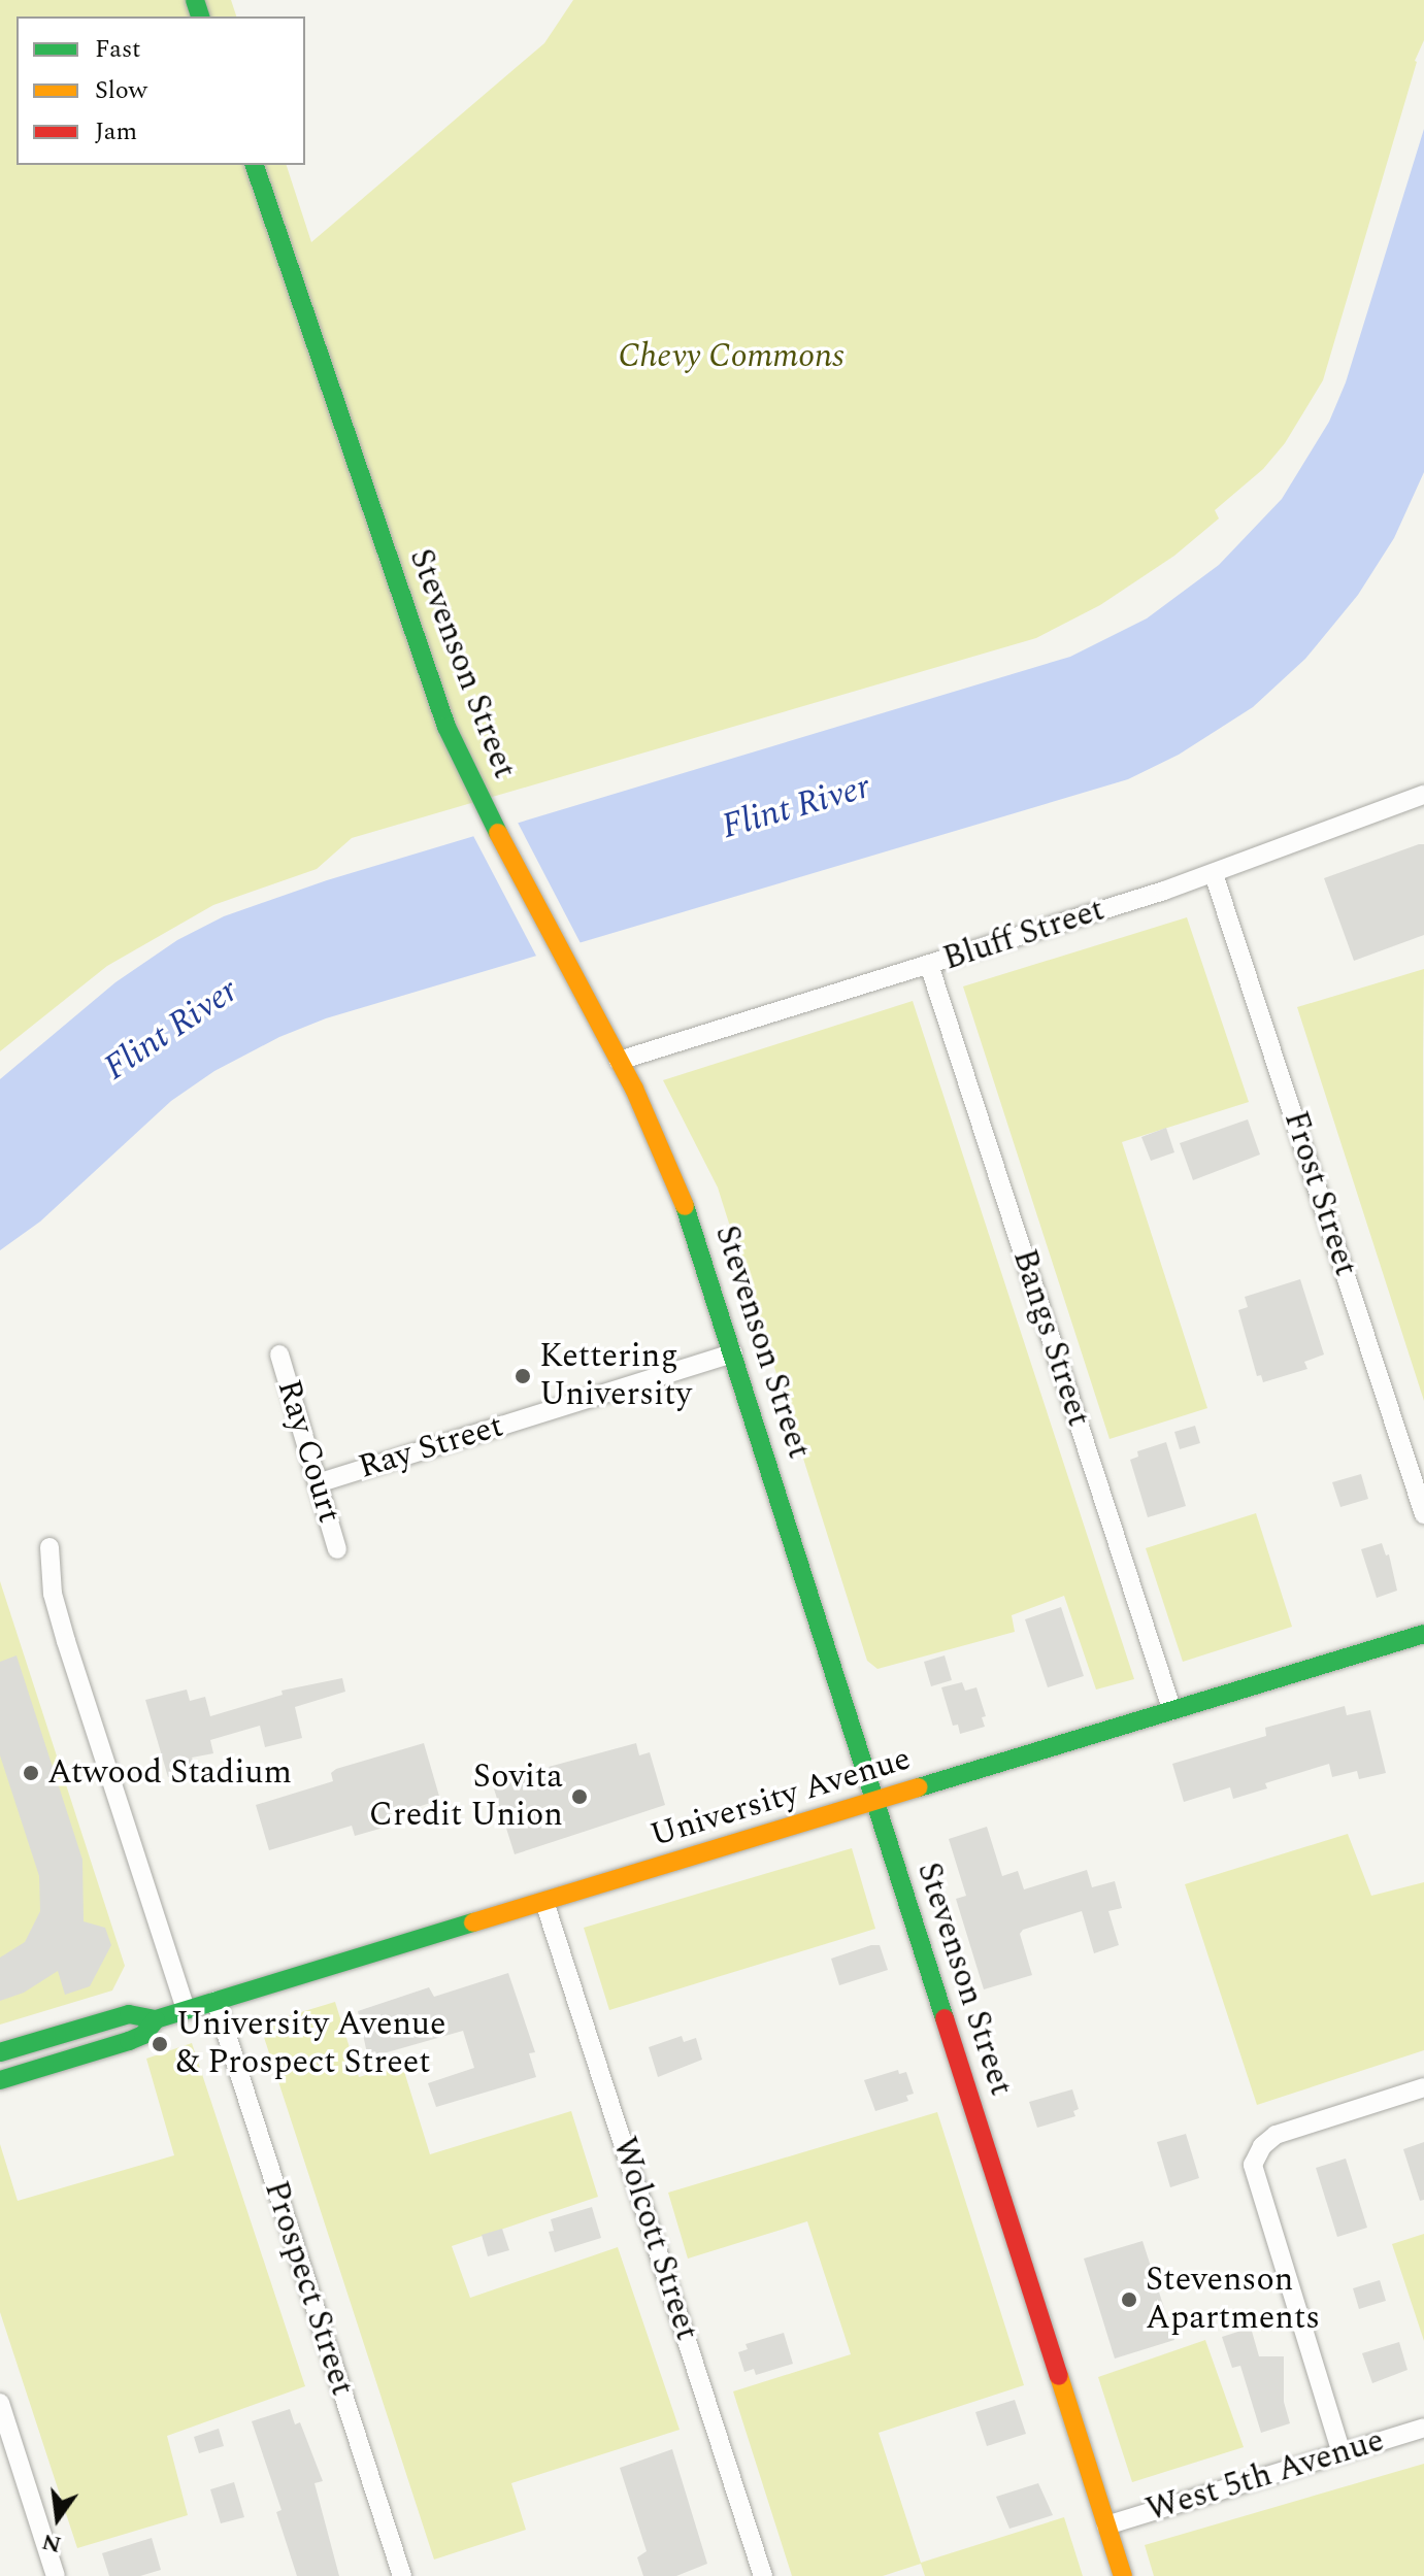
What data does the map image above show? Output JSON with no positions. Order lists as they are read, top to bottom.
{
  "streets": {
    "street": [
      "Stevenson Street",
      "Bluff Street",
      "Frost Street",
      "Bangs Street",
      "Ray Street",
      "Ray Court",
      "University Avenue",
      "Wolcott Street",
      "Prospect Street",
      "West 5th Avenue"
    ]
  },
  "crossings": [
    ["Stevenson Street", "Bluff Street"],
    ["Stevenson Street", "Ray Street"],
    ["Stevenson Street", "University Avenue"],
    ["Stevenson Street", "West 5th Avenue"],
    ["Bluff Street", "Frost Street"],
    ["Bluff Street", "Bangs Street"],
    ["Bangs Street", "University Avenue"],
    ["Ray Street", "Ray Court"],
    ["University Avenue", "Wolcott Street"],
    ["University Avenue", "Prospect Street"]
  ],
  "water": ["Flint River"],
  "parks": ["Chevy Commons"],
  "places": [
    "Kettering University",
    "Atwood Stadium",
    "Sovita Credit Union",
    "University Avenue & Prospect Street",
    "Stevenson Apartments"
  ],
  "legend": ["Fast", "Slow", "Jam"],
  "north": "bottom"
}
